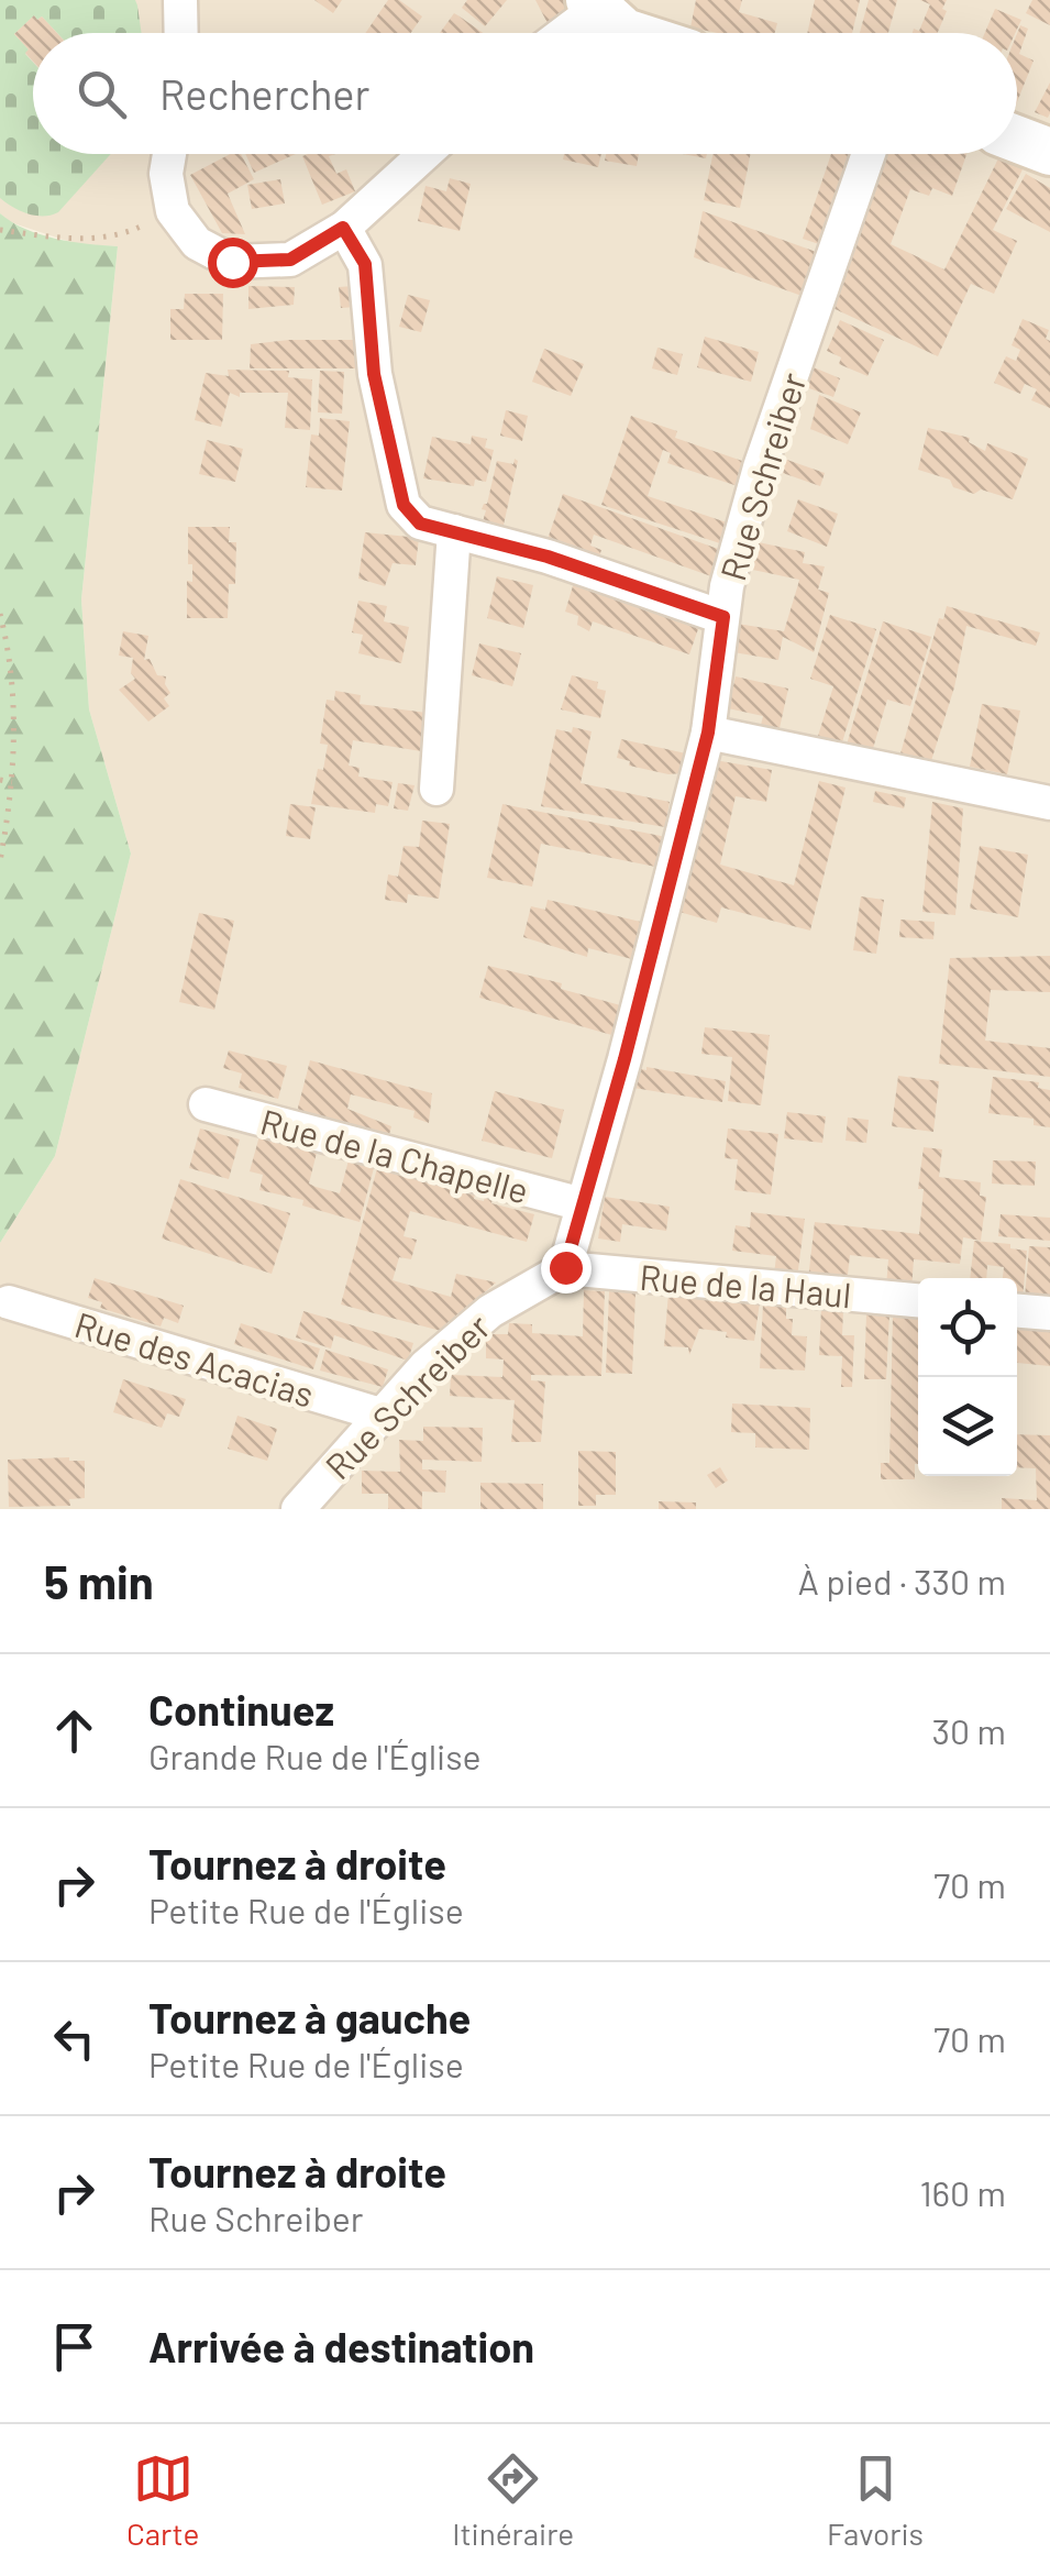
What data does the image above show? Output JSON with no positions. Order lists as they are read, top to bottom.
{
  "streets": {
    "street": [
      "Rue Schreiber",
      "Rue de la Chapelle",
      "Rue de la Haul",
      "Rue des Acacias"
    ]
  },
  "crossings": [
    ["Rue Schreiber", "Rue de la Chapelle"],
    ["Rue Schreiber", "Rue de la Haul"],
    ["Rue Schreiber", "Rue des Acacias"]
  ],
  "page": {
    "search": "Rechercher",
    "heading": ["5 min", "À pied · 330 m"],
    "list": [
      ["Continuez", "Grande Rue de l'Église", "30 m"],
      ["Tournez à droite", "Petite Rue de l'Église", "70 m"],
      ["Tournez à gauche", "Petite Rue de l'Église", "70 m"],
      ["Tournez à droite", "Rue Schreiber", "160 m"],
      "Arrivée à destination"
    ],
    "nav": ["Carte", "Itinéraire", "Favoris"]
  }
}
